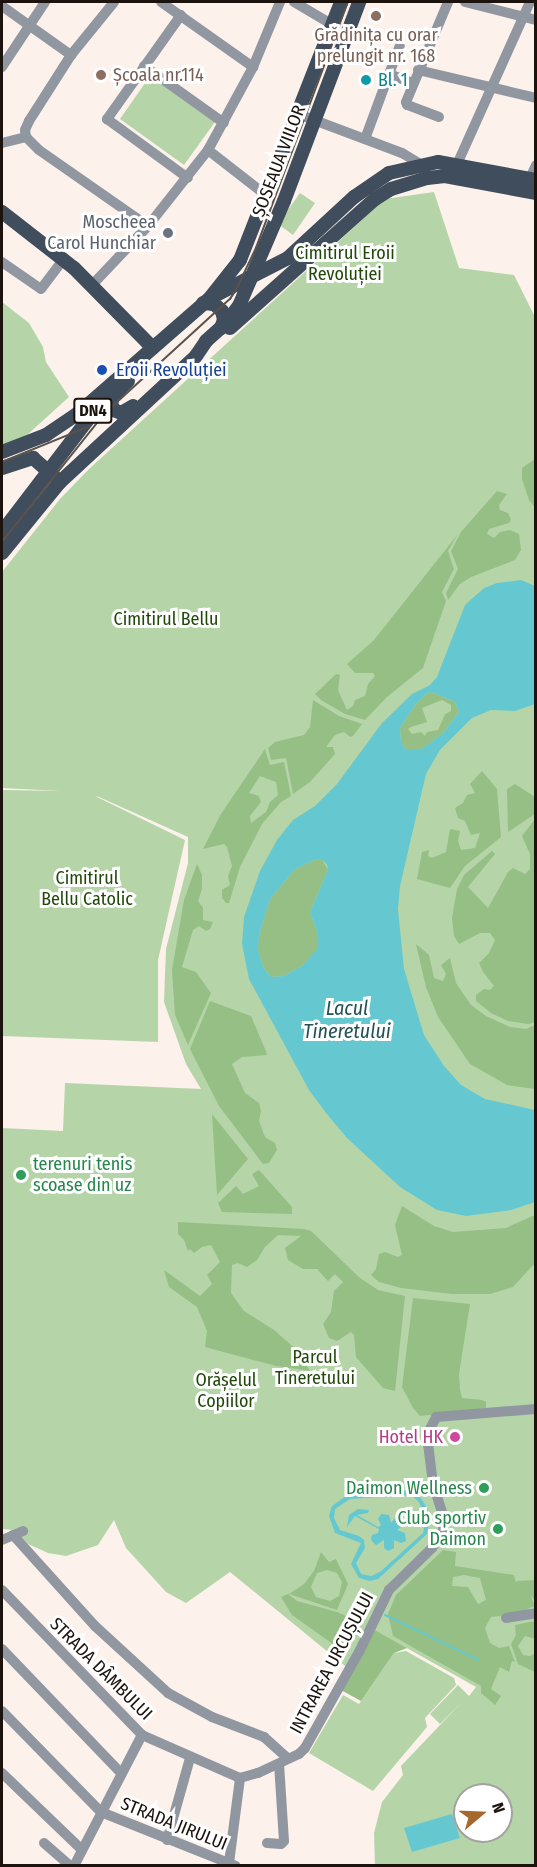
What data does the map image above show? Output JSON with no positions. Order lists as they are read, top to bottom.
{
  "streets": {
    "main road": ["ȘOSEAUA VIILOR", "DN4"],
    "street": ["INTRAREA URCUȘULUI", "STRADA DÂMBULUI", "STRADA JIRULUI"]
  },
  "water": ["Lacul Tineretului"],
  "parks": [
    "Cimitirul Eroii Revoluției",
    "Cimitirul Bellu",
    "Cimitirul Bellu Catolic",
    "Parcul Tineretului",
    "Orășelul Copiilor"
  ],
  "places": [
    "Grădinița cu orar prelungit nr. 168",
    "Școala nr.114",
    "Bl. 1",
    "Moscheea Carol Hunchiar",
    "Eroii Revoluției",
    "terenuri tenis scoase din uz",
    "Hotel HK",
    "Daimon Wellness",
    "Club sportiv Daimon"
  ],
  "north": "right"
}
